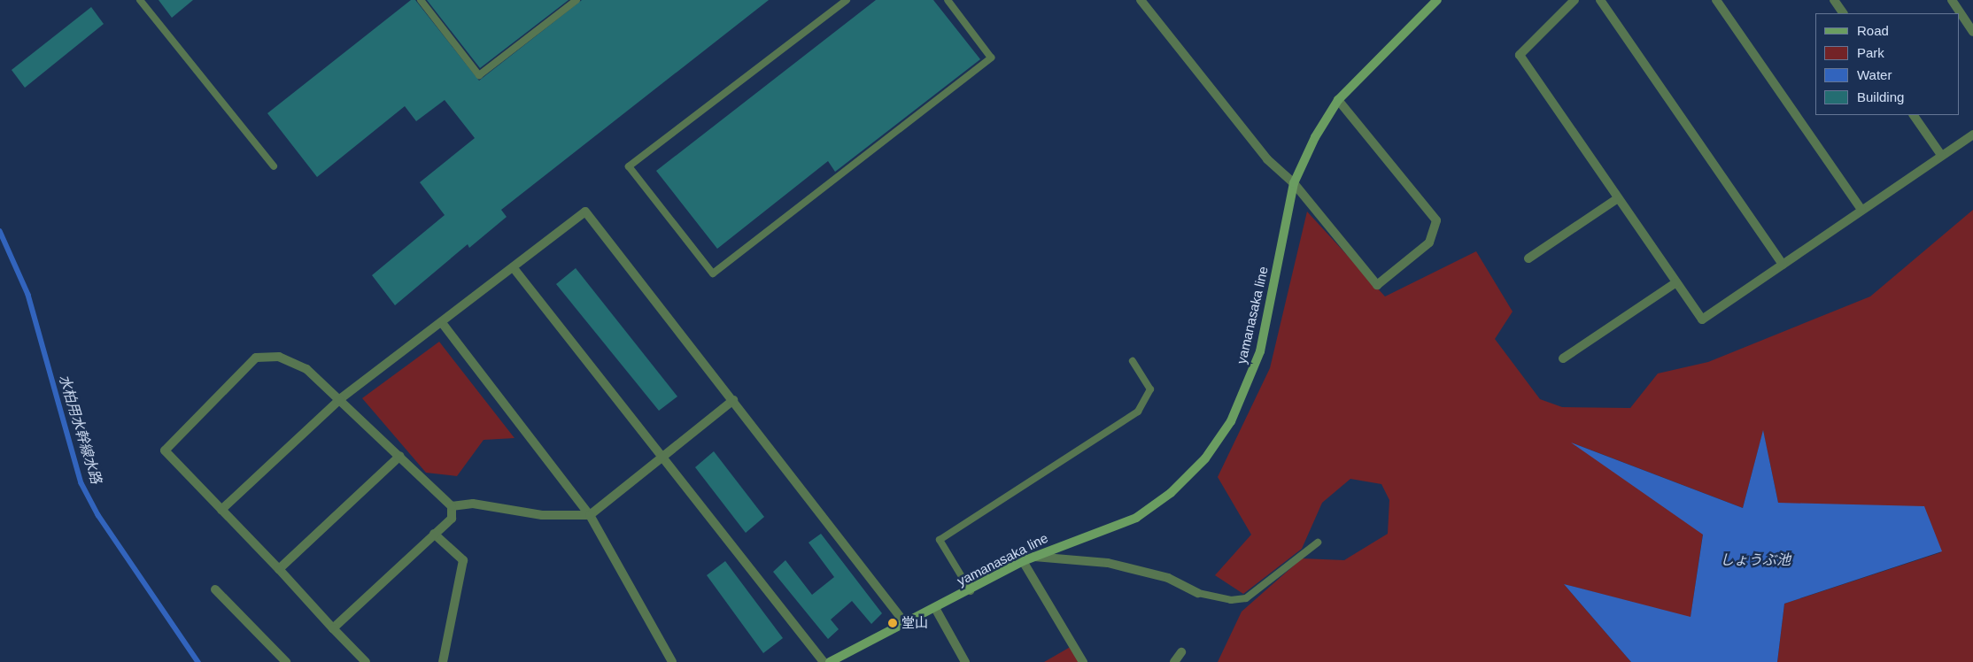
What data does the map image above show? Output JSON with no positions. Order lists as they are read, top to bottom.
{
  "streets": {
    "main road": ["yamanasaka line"]
  },
  "water": ["水柏用水幹線水路", "しょうぶ池"],
  "places": ["堂山"],
  "legend": [
    "Road",
    "Park",
    "Water",
    "Building"
  ]
}
